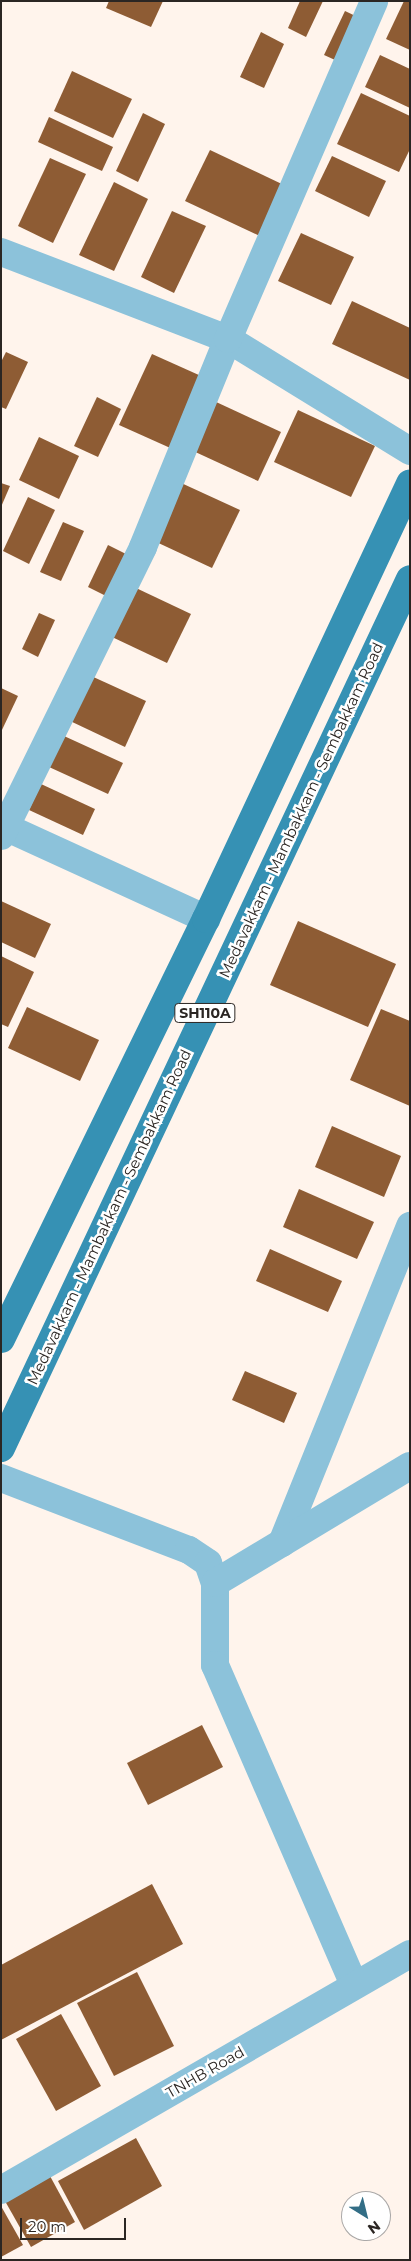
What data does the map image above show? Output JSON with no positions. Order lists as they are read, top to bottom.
{
  "streets": {
    "main road": ["Medavakkam - Mambakkam - Sembakkam Road", "SH110A"],
    "street": ["TNHB Road"]
  },
  "scale_bar": "20 m",
  "north": "bottom right"
}
